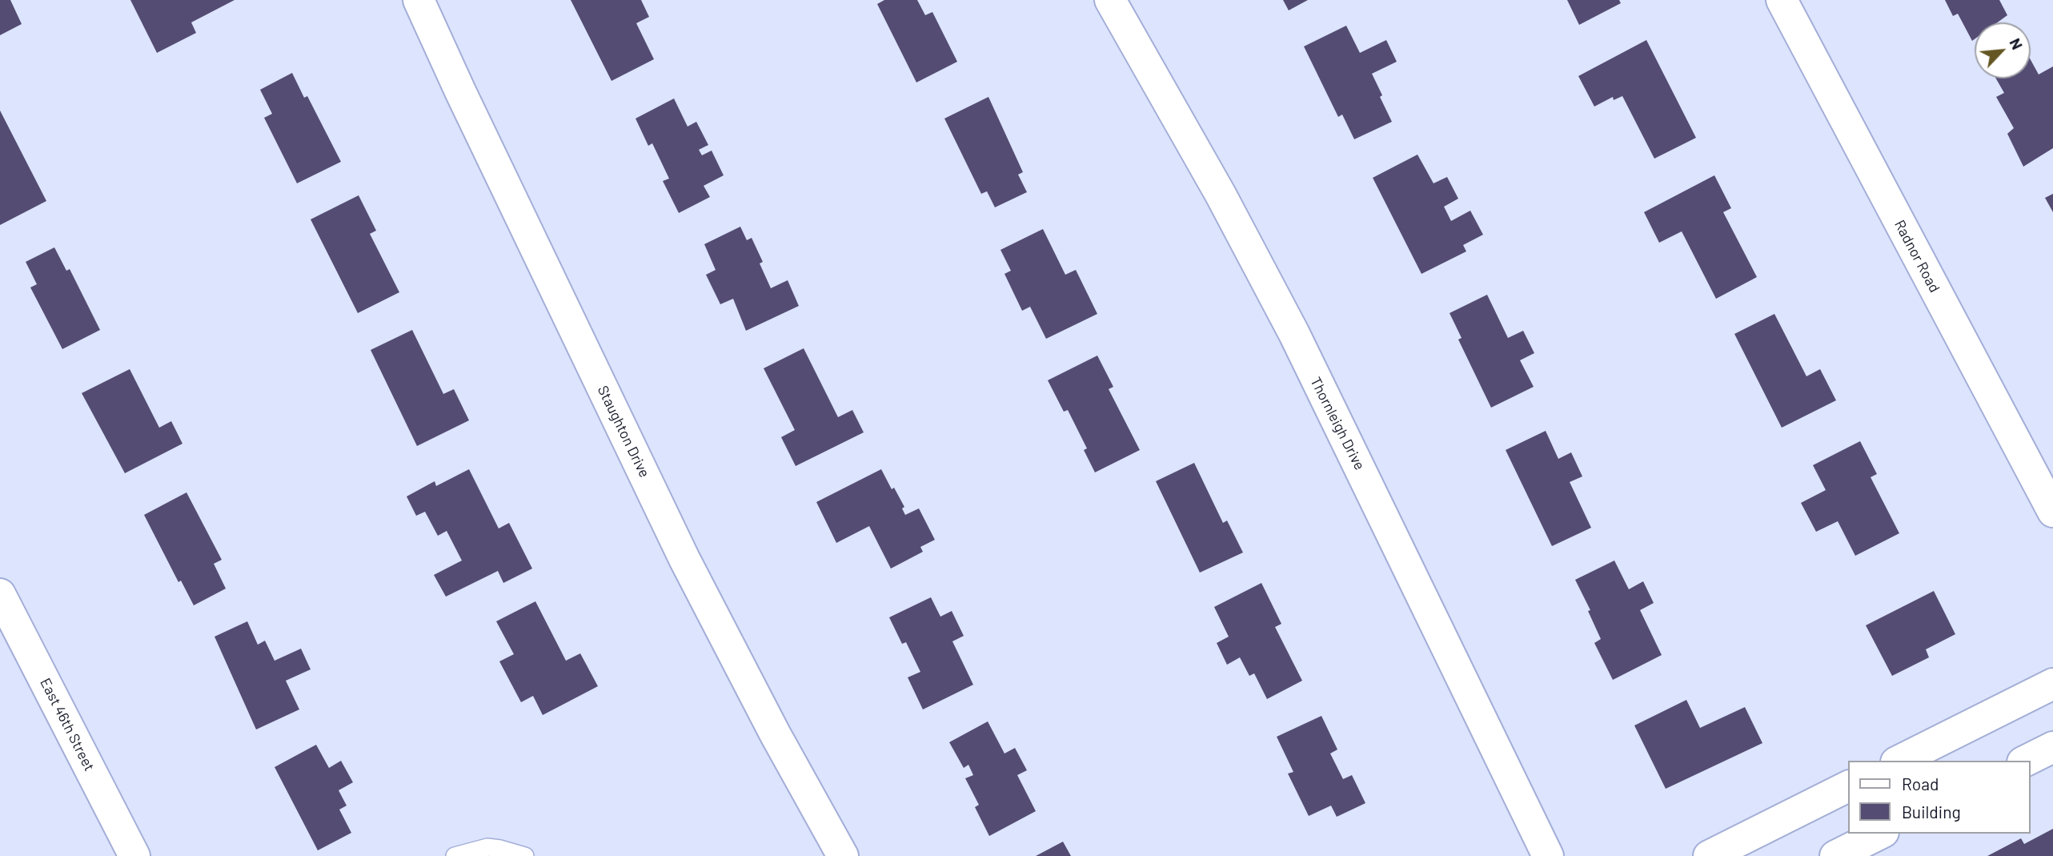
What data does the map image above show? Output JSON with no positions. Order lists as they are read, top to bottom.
{
  "streets": {
    "street": [
      "Radnor Road",
      "Thornleigh Drive",
      "Staughton Drive",
      "East 46th Street"
    ]
  },
  "legend": ["Road", "Building"],
  "north": "top right"
}
